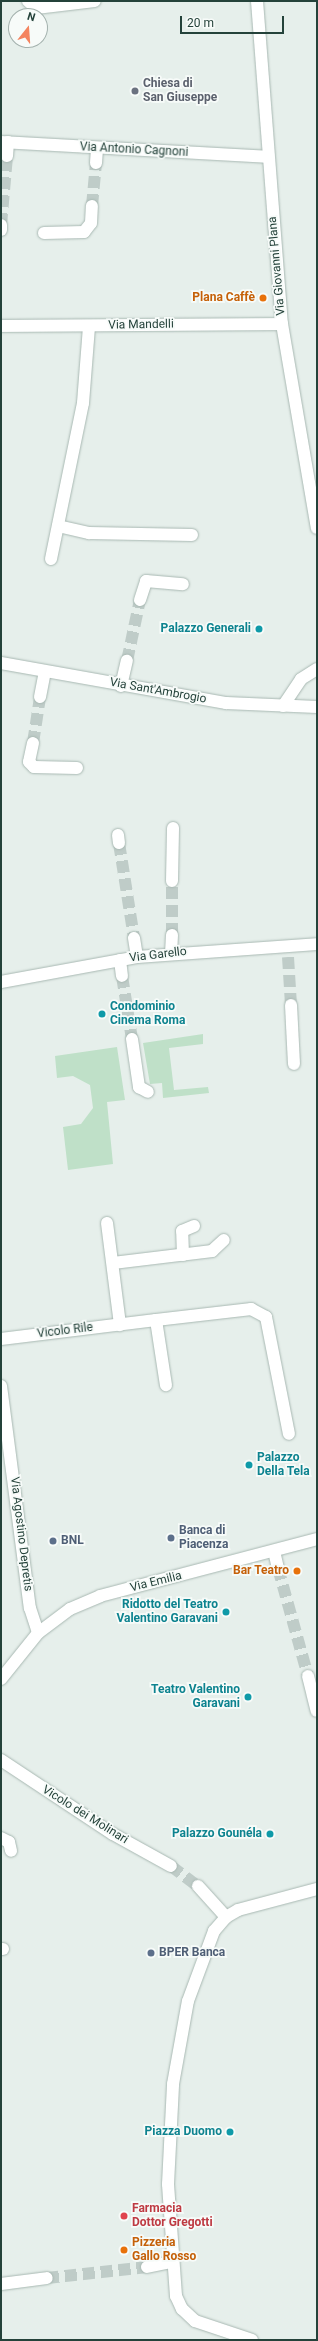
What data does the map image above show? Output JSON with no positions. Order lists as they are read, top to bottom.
{
  "streets": {
    "street": [
      "Via Antonio Cagnoni",
      "Via Giovanni Plana",
      "Via Mandelli",
      "Via Sant'Ambrogio",
      "Via Garello",
      "Vicolo Rile",
      "Via Agostino Depretis",
      "Via Emilia",
      "Vicolo dei Molinari"
    ]
  },
  "crossings": [
    ["Via Antonio Cagnoni", "Via Giovanni Plana"],
    ["Via Giovanni Plana", "Via Mandelli"],
    ["Via Agostino Depretis", "Via Emilia"]
  ],
  "places": [
    "Chiesa di San Giuseppe",
    "Plana Caffè",
    "Palazzo Generali",
    "Condominio Cinema Roma",
    "Palazzo Della Tela",
    "Banca di Piacenza",
    "BNL",
    "Bar Teatro",
    "Ridotto del Teatro Valentino Garavani",
    "Teatro Valentino Garavani",
    "Palazzo Gounéla",
    "BPER Banca",
    "Piazza Duomo",
    "Farmacia Dottor Gregotti",
    "Pizzeria Gallo Rosso"
  ],
  "scale_bar": "20 m",
  "north": "top"
}
